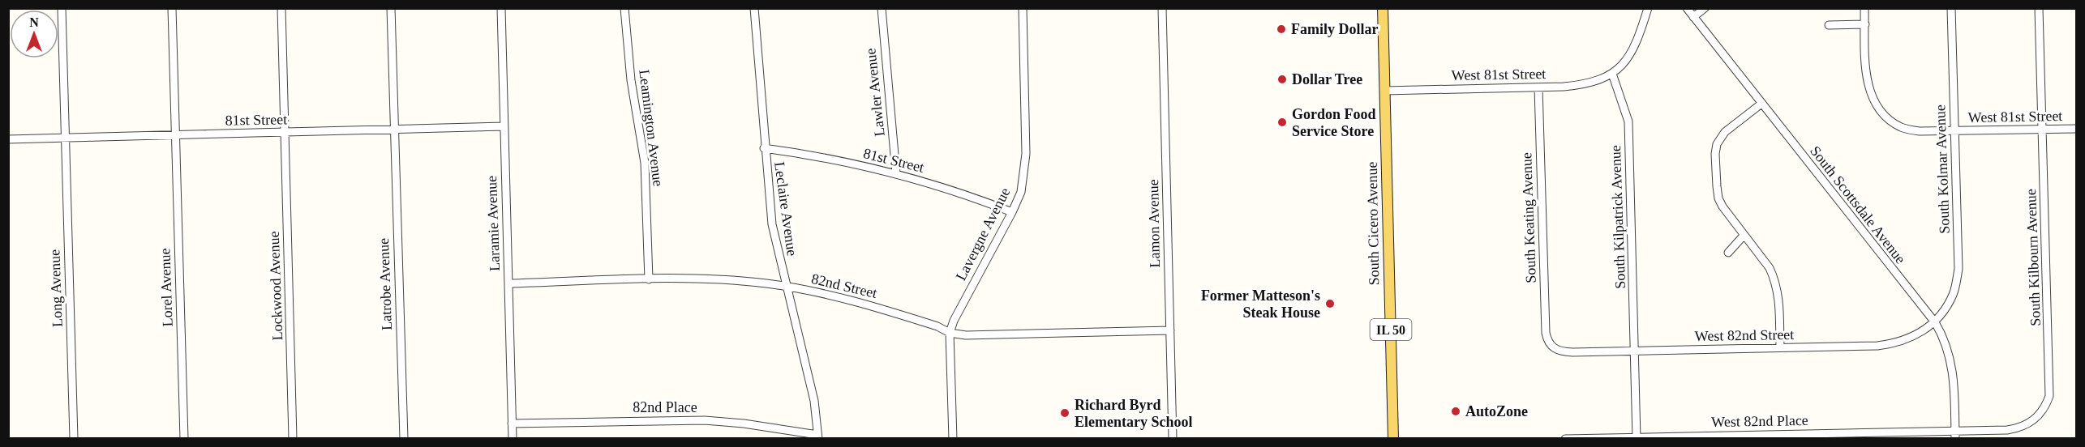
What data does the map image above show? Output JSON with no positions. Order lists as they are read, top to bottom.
{
  "streets": {
    "main road": ["South Cicero Avenue", "IL 50"],
    "street": [
      "West 81st Street",
      "Lawler Avenue",
      "81st Street",
      "Leamington Avenue",
      "South Kolmar Avenue",
      "South Scottsdale Avenue",
      "Leclaire Avenue",
      "South Kilpatrick Avenue",
      "South Keating Avenue",
      "Laramie Avenue",
      "Lamon Avenue",
      "Lavergne Avenue",
      "South Kilbourn Avenue",
      "Latrobe Avenue",
      "Lockwood Avenue",
      "82nd Street",
      "Lorel Avenue",
      "Long Avenue",
      "West 82nd Street",
      "82nd Place",
      "West 82nd Place"
    ]
  },
  "crossings": [
    ["West 81st Street", "South Kolmar Avenue"],
    ["West 81st Street", "South Kilpatrick Avenue"],
    ["West 81st Street", "South Keating Avenue"],
    ["West 81st Street", "South Cicero Avenue"],
    ["West 81st Street", "South Kilbourn Avenue"],
    ["Lawler Avenue", "81st Street"],
    ["81st Street", "Leclaire Avenue"],
    ["81st Street", "Laramie Avenue"],
    ["81st Street", "Lavergne Avenue"],
    ["81st Street", "Latrobe Avenue"],
    ["81st Street", "Lockwood Avenue"],
    ["81st Street", "Lorel Avenue"],
    ["81st Street", "Long Avenue"],
    ["Leamington Avenue", "82nd Street"],
    ["South Kolmar Avenue", "South Scottsdale Avenue"],
    ["South Kolmar Avenue", "West 82nd Street"],
    ["South Scottsdale Avenue", "South Kilbourn Avenue"],
    ["South Scottsdale Avenue", "West 82nd Street"],
    ["South Scottsdale Avenue", "West 82nd Place"],
    ["Leclaire Avenue", "82nd Street"],
    ["Leclaire Avenue", "82nd Place"],
    ["South Kilpatrick Avenue", "West 82nd Street"],
    ["South Kilpatrick Avenue", "West 82nd Place"],
    ["South Keating Avenue", "West 82nd Street"],
    ["Laramie Avenue", "82nd Street"],
    ["Laramie Avenue", "82nd Place"],
    ["Lamon Avenue", "82nd Street"],
    ["Lavergne Avenue", "82nd Street"],
    ["South Kilbourn Avenue", "West 82nd Place"]
  ],
  "places": [
    "Family Dollar",
    "Dollar Tree",
    "Gordon Food Service Store",
    "Former Matteson's Steak House",
    "AutoZone",
    "Richard Byrd Elementary School"
  ],
  "north": "top"
}
